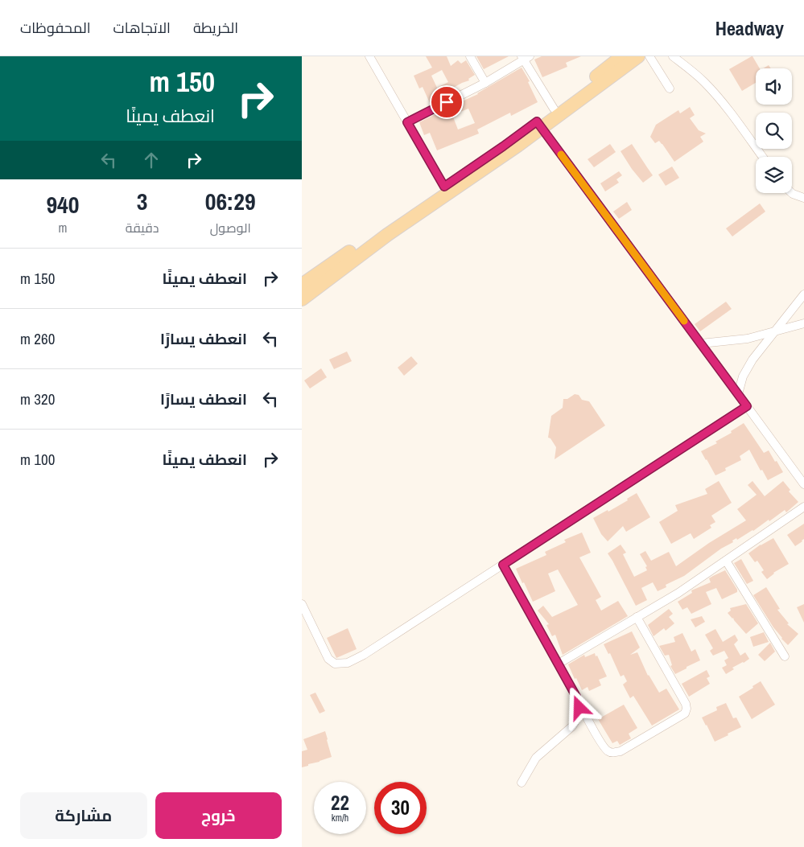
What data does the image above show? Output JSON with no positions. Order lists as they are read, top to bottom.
{
  "page": {
    "header": "Headway",
    "nav": ["الخريطة", "الاتجاهات", "المحفوظات"],
    "turn": ["150 m", "انعطف يمينًا"],
    "eta": [
      "06:29",
      "الوصول",
      "3",
      "دقيقة",
      "940",
      "m"
    ],
    "list": [
      {
        "name": "انعطف يمينًا",
        "value": "150 m"
      },
      {
        "name": "انعطف يسارًا",
        "value": "260 m"
      },
      {
        "name": "انعطف يسارًا",
        "value": "320 m"
      },
      {
        "name": "انعطف يمينًا",
        "value": "100 m"
      }
    ],
    "speed": "22 km/h",
    "limit": "30",
    "buttons": ["خروج", "مشاركة"]
  }
}
